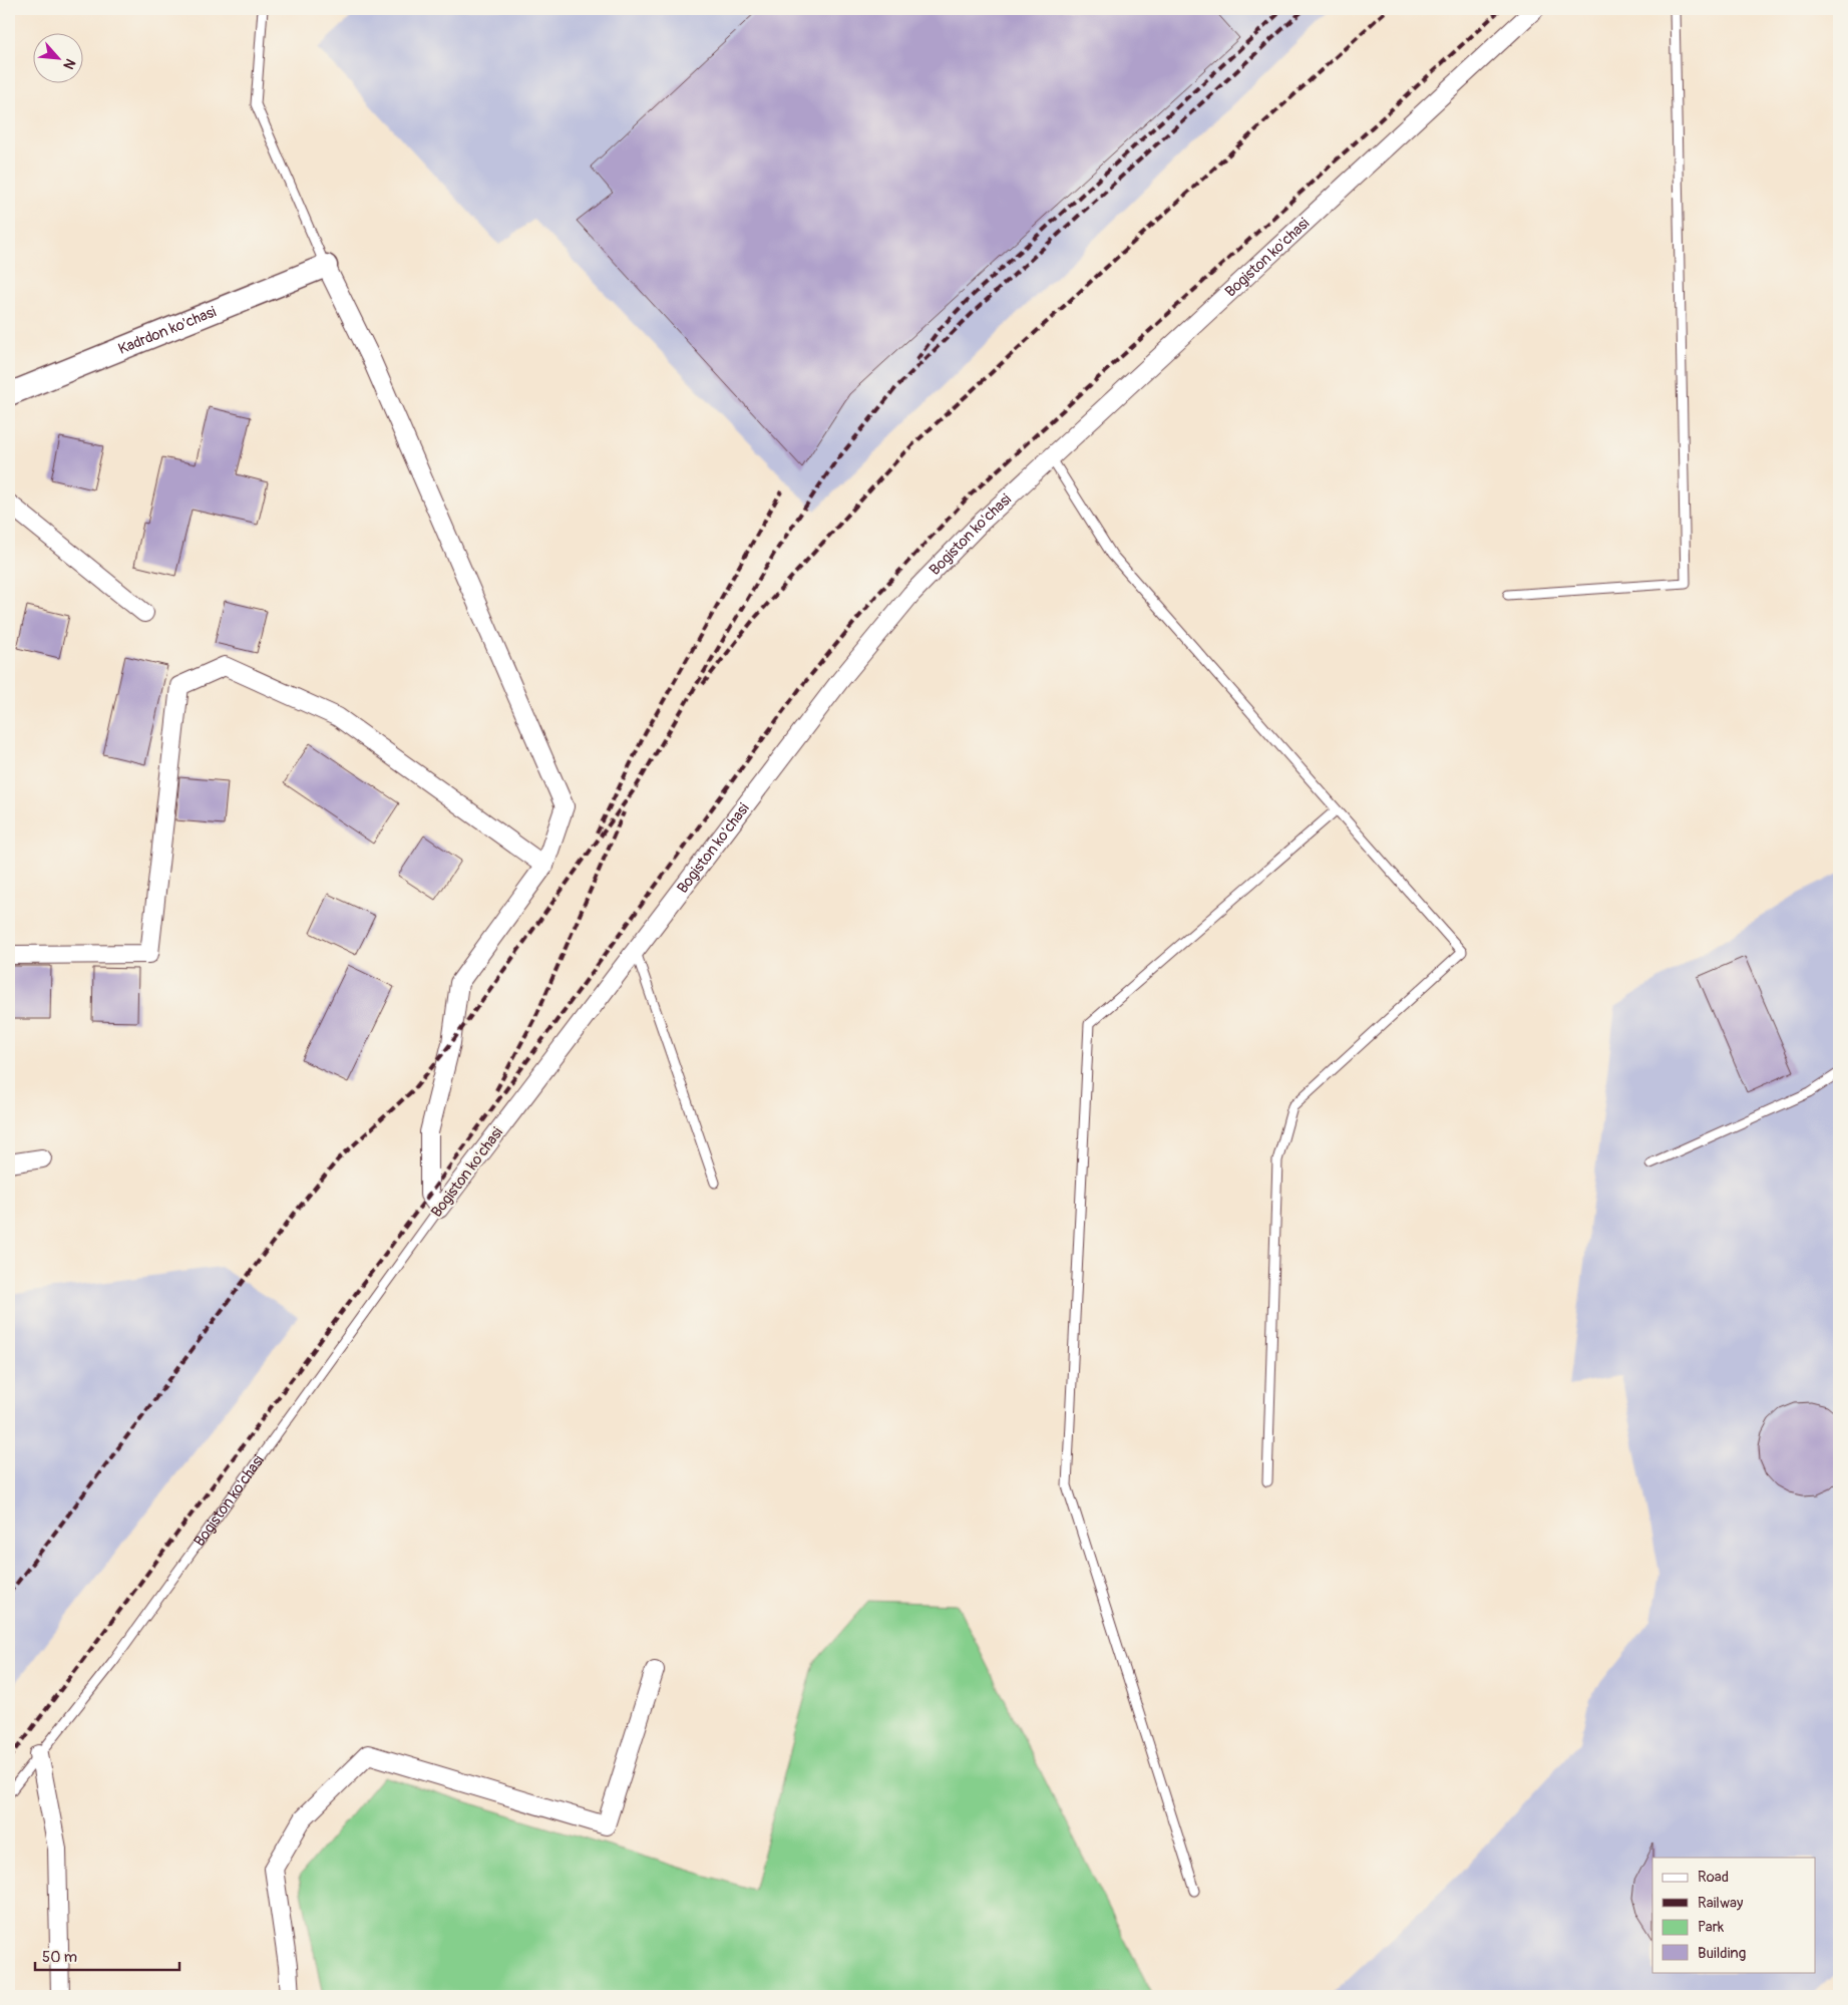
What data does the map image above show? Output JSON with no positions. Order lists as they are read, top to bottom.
{
  "streets": {
    "street": ["Bogiston ko'chasi", "Kadrdon ko'chasi"]
  },
  "legend": [
    "Road",
    "Railway",
    "Park",
    "Building"
  ],
  "scale_bar": "50 m",
  "north": "bottom right"
}
